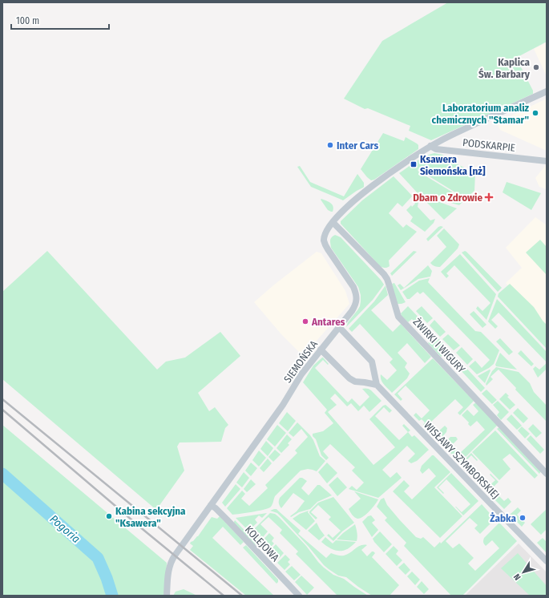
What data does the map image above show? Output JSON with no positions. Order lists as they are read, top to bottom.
{
  "streets": {
    "street": [
      "PODSKARPIE",
      "ŻWIRKI I WIGURY",
      "SIEMOŃSKA",
      "WISŁAWY SZYMBORSKIEJ",
      "KOLEJOWA"
    ]
  },
  "crossings": [
    ["PODSKARPIE", "SIEMOŃSKA"],
    ["ŻWIRKI I WIGURY", "SIEMOŃSKA"],
    ["SIEMOŃSKA", "KOLEJOWA"]
  ],
  "water": ["Pogoria"],
  "places": {
    "other": [
      "Kaplica Św. Barbary",
      "Laboratorium analiz chemicznych \"Stamar\"",
      "Inter Cars",
      "Antares",
      "Kabina sekcyjna \"Ksawera\"",
      "Żabka"
    ],
    "transit": ["Ksawera Siemońska [nż]"],
    "health": ["Dbam o Zdrowie"]
  },
  "scale_bar": "100 m",
  "north": "bottom left"
}
